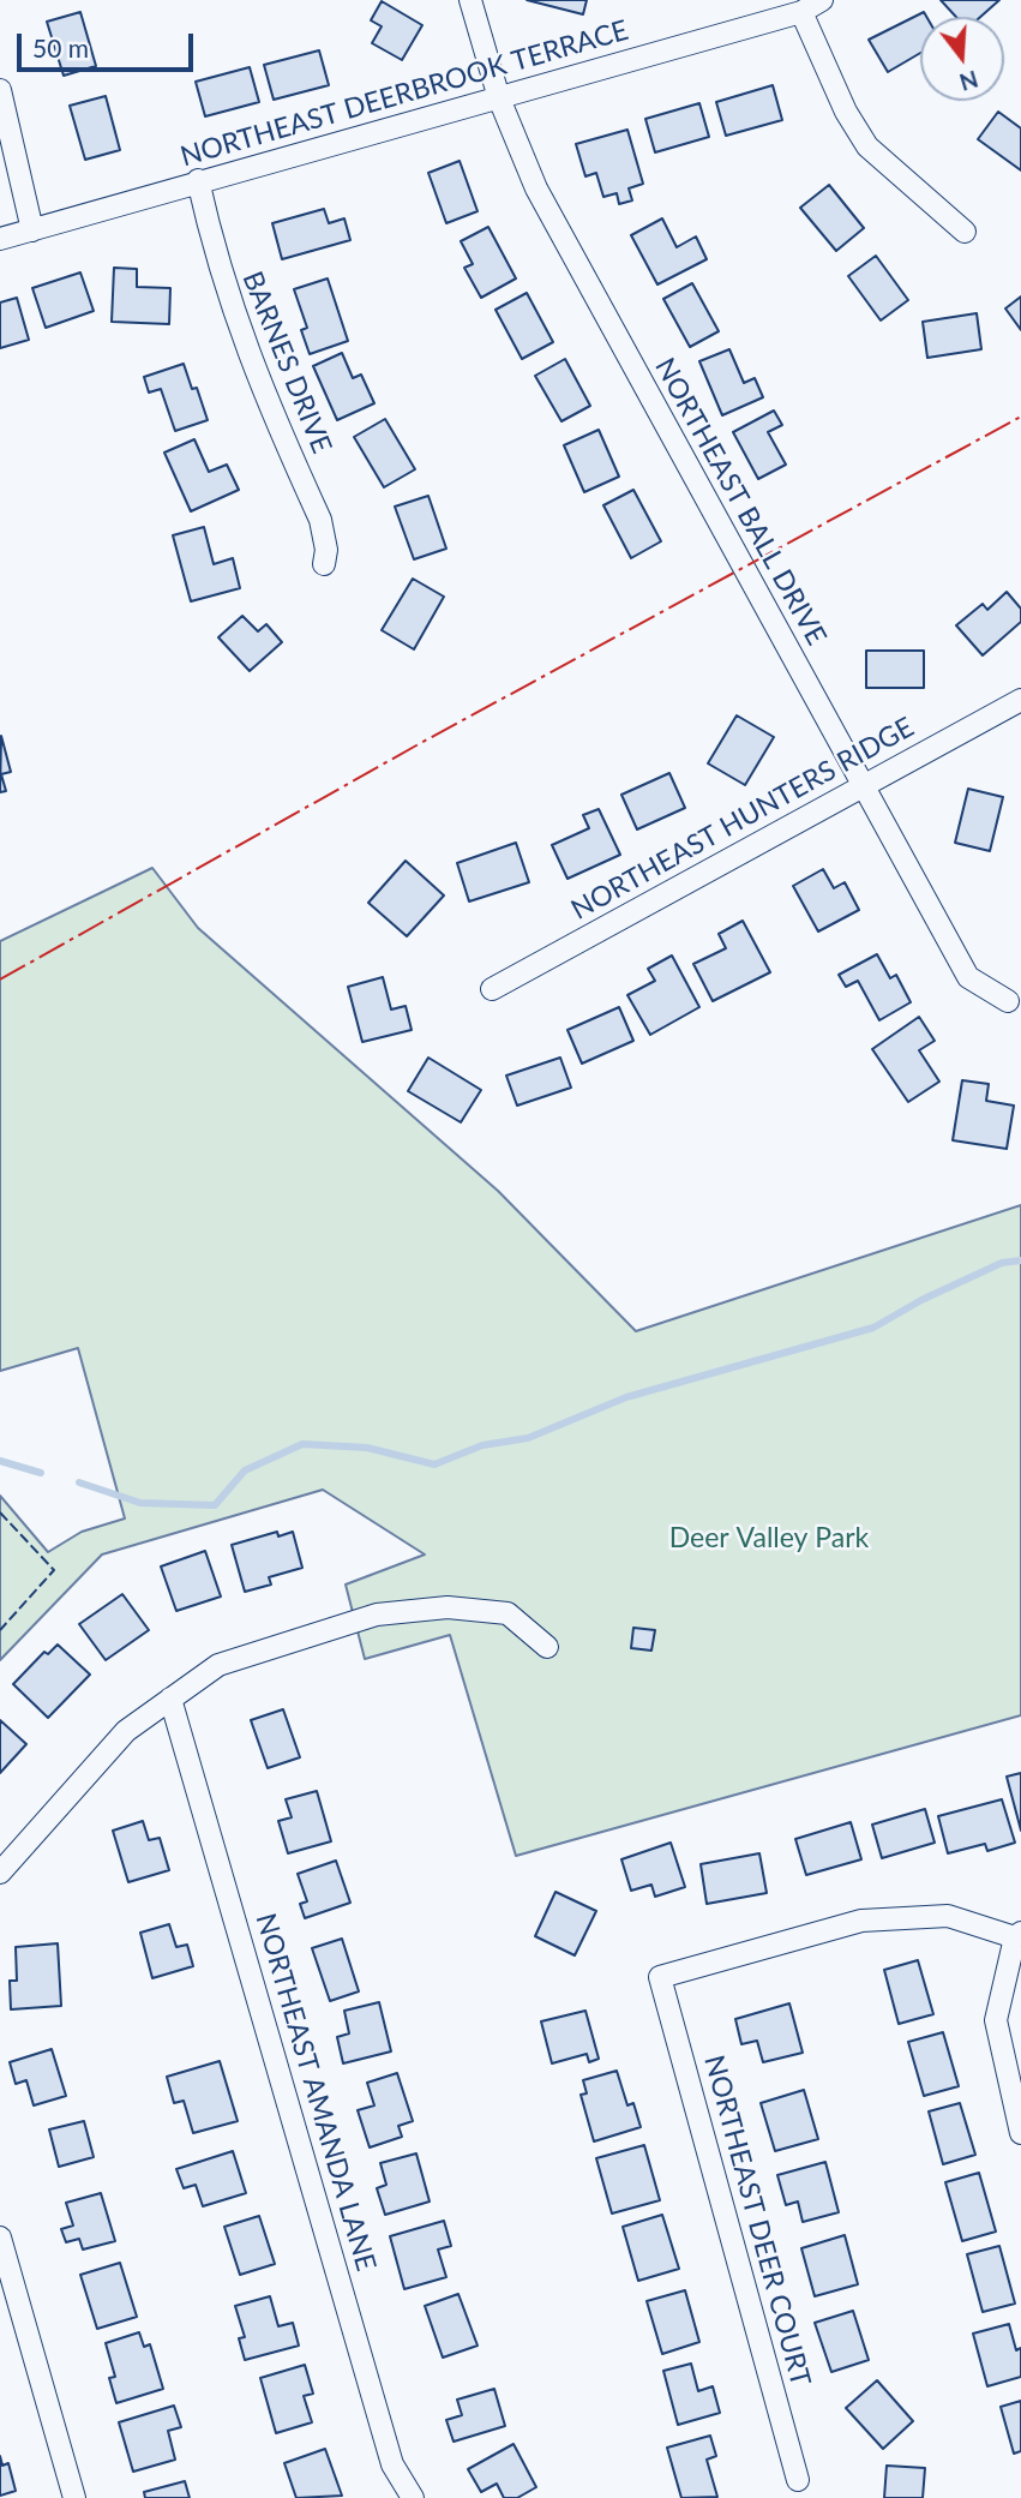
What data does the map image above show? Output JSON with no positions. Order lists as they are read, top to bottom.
{
  "streets": {
    "street": [
      "NORTHEAST DEERBROOK TERRACE",
      "BARNES DRIVE",
      "NORTHEAST BALL DRIVE",
      "NORTHEAST HUNTERS RIDGE",
      "NORTHEAST AMANDA LANE",
      "NORTHEAST DEER COURT"
    ]
  },
  "crossings": [
    ["NORTHEAST DEERBROOK TERRACE", "BARNES DRIVE"],
    ["NORTHEAST DEERBROOK TERRACE", "NORTHEAST BALL DRIVE"],
    ["NORTHEAST BALL DRIVE", "NORTHEAST HUNTERS RIDGE"]
  ],
  "parks": ["Deer Valley Park"],
  "scale_bar": "50 m",
  "north": "bottom"
}
